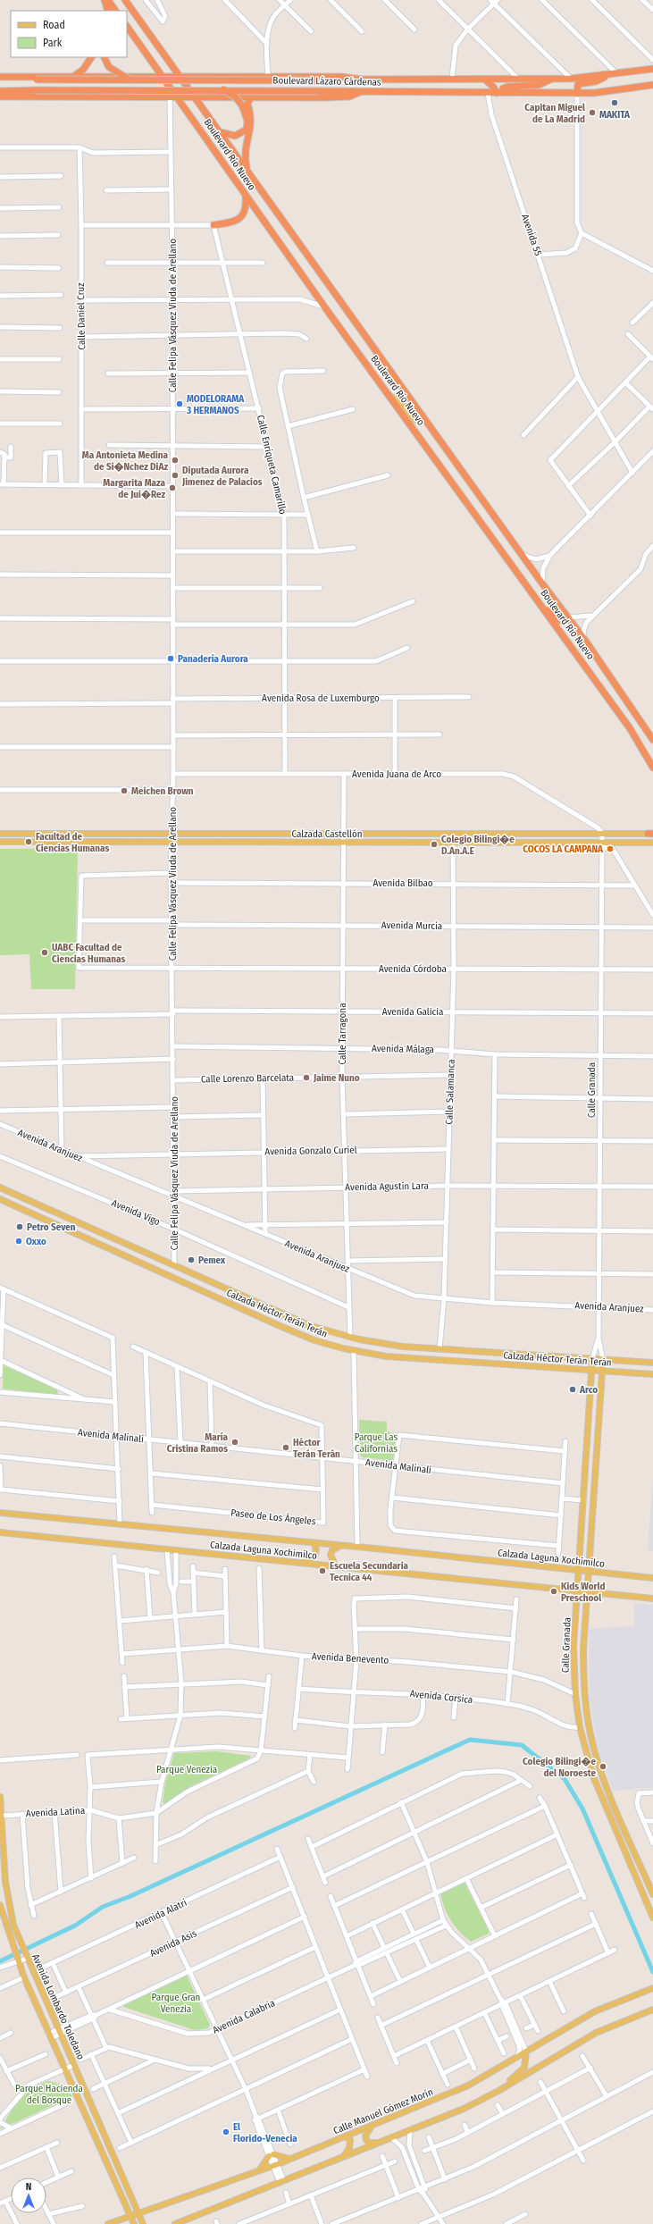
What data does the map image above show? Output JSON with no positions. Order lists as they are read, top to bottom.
{
  "streets": {
    "highway": ["Boulevard Lázaro Cárdenas", "Boulevard Río Nuevo"],
    "main road": [
      "Calzada Castellón",
      "Calle Granada",
      "Calzada Héctor Terán Terán",
      "Calzada Laguna Xochimilco",
      "Avenida Lombardo Toledano",
      "Calle Manuel Gómez Morín"
    ],
    "street": [
      "Avenida 55",
      "Calle Felipa Vásquez Viuda de Arellano",
      "Calle Daniel Cruz",
      "Calle Enriqueta Camarillo",
      "Avenida Rosa de Luxemburgo",
      "Avenida Juana de Arco",
      "Avenida Bilbao",
      "Avenida Murcia",
      "Avenida Córdoba",
      "Avenida Galicia",
      "Calle Tarragona",
      "Avenida Málaga",
      "Calle Lorenzo Barcelata",
      "Calle Salamanca",
      "Avenida Aranjuez",
      "Avenida Gonzalo Curiel",
      "Avenida Agustín Lara",
      "Avenida Vigo",
      "Avenida Malinali",
      "Paseo de Los Ángeles",
      "Avenida Benevento",
      "Avenida Corsica",
      "Avenida Latina",
      "Avenida Alatri",
      "Avenida Asis",
      "Avenida Calabria"
    ]
  },
  "crossings": [
    ["Boulevard Lázaro Cárdenas", "Avenida 55"],
    ["Calle Felipa Vásquez Viuda de Arellano", "Avenida Rosa de Luxemburgo"],
    ["Calle Felipa Vásquez Viuda de Arellano", "Avenida Juana de Arco"],
    ["Calle Felipa Vásquez Viuda de Arellano", "Calzada Castellón"],
    ["Calle Felipa Vásquez Viuda de Arellano", "Avenida Bilbao"],
    ["Calle Felipa Vásquez Viuda de Arellano", "Avenida Murcia"],
    ["Calle Felipa Vásquez Viuda de Arellano", "Avenida Córdoba"],
    ["Calle Felipa Vásquez Viuda de Arellano", "Avenida Galicia"],
    ["Calle Felipa Vásquez Viuda de Arellano", "Avenida Málaga"],
    ["Calle Felipa Vásquez Viuda de Arellano", "Calle Lorenzo Barcelata"],
    ["Calle Felipa Vásquez Viuda de Arellano", "Avenida Aranjuez"],
    ["Calle Felipa Vásquez Viuda de Arellano", "Avenida Gonzalo Curiel"],
    ["Calle Felipa Vásquez Viuda de Arellano", "Avenida Agustín Lara"],
    ["Calle Felipa Vásquez Viuda de Arellano", "Avenida Vigo"],
    ["Calle Felipa Vásquez Viuda de Arellano", "Calzada Héctor Terán Terán"],
    ["Calle Enriqueta Camarillo", "Avenida Rosa de Luxemburgo"],
    ["Calle Enriqueta Camarillo", "Avenida Juana de Arco"],
    ["Avenida Juana de Arco", "Calzada Castellón"],
    ["Avenida Juana de Arco", "Calle Tarragona"],
    ["Avenida Juana de Arco", "Calle Granada"],
    ["Calzada Castellón", "Calle Tarragona"],
    ["Calzada Castellón", "Calle Granada"],
    ["Calzada Castellón", "Calle Salamanca"],
    ["Avenida Bilbao", "Calle Tarragona"],
    ["Avenida Bilbao", "Calle Granada"],
    ["Avenida Bilbao", "Calle Salamanca"],
    ["Avenida Murcia", "Avenida Córdoba"],
    ["Avenida Murcia", "Calle Tarragona"],
    ["Avenida Murcia", "Calle Granada"],
    ["Avenida Murcia", "Calle Salamanca"],
    ["Avenida Córdoba", "Calle Tarragona"],
    ["Avenida Córdoba", "Calle Granada"],
    ["Avenida Córdoba", "Calle Salamanca"],
    ["Avenida Galicia", "Calle Tarragona"],
    ["Avenida Galicia", "Calle Granada"],
    ["Avenida Galicia", "Calle Salamanca"],
    ["Calle Tarragona", "Avenida Málaga"],
    ["Calle Tarragona", "Calle Lorenzo Barcelata"],
    ["Calle Tarragona", "Avenida Aranjuez"],
    ["Calle Tarragona", "Avenida Gonzalo Curiel"],
    ["Calle Tarragona", "Avenida Agustín Lara"],
    ["Calle Tarragona", "Avenida Vigo"],
    ["Calle Tarragona", "Calzada Héctor Terán Terán"],
    ["Avenida Málaga", "Calle Granada"],
    ["Avenida Málaga", "Calle Salamanca"],
    ["Calle Lorenzo Barcelata", "Calle Salamanca"],
    ["Calle Granada", "Avenida Aranjuez"],
    ["Calle Granada", "Avenida Agustín Lara"],
    ["Calle Granada", "Calzada Héctor Terán Terán"],
    ["Calle Granada", "Calzada Laguna Xochimilco"],
    ["Calle Granada", "Avenida Benevento"],
    ["Calle Granada", "Avenida Corsica"],
    ["Calle Salamanca", "Avenida Aranjuez"],
    ["Calle Salamanca", "Avenida Gonzalo Curiel"],
    ["Calle Salamanca", "Avenida Agustín Lara"],
    ["Calle Salamanca", "Calzada Héctor Terán Terán"],
    ["Avenida Aranjuez", "Avenida Gonzalo Curiel"],
    ["Avenida Malinali", "Paseo de Los Ángeles"],
    ["Avenida Latina", "Avenida Lombardo Toledano"],
    ["Avenida Lombardo Toledano", "Calle Manuel Gómez Morín"]
  ],
  "parks": [
    "Parque Las Californias",
    "Parque Venezia",
    "Parque Gran Venezia",
    "Parque Hacienda del Bosque"
  ],
  "places": [
    "MAKITA",
    "Capitan Miguel de La Madrid",
    "MODELORAMA 3 HERMANOS",
    "Ma Antonieta Medina de Si�Nchez DiAz",
    "Diputada Aurora Jimenez de Palacios",
    "Margarita Maza de Jui�Rez",
    "Panadería Aurora",
    "Meichen Brown",
    "Facultad de Ciencias Humanas",
    "Colegio Bilingi�e D.An.A.E",
    "COCOS LA CAMPANA",
    "UABC Facultad de Ciencias Humanas",
    "Jaime Nuno",
    "Petro Seven",
    "Oxxo",
    "Pemex",
    "Arco",
    "María Cristina Ramos",
    "Héctor Terán Terán",
    "Escuela Secundaria Tecnica 44",
    "Kids World Preschool",
    "Colegio Bilingi�e del Noroeste",
    "El Florido-Venecia"
  ],
  "legend": ["Road", "Park"],
  "north": "top"
}
